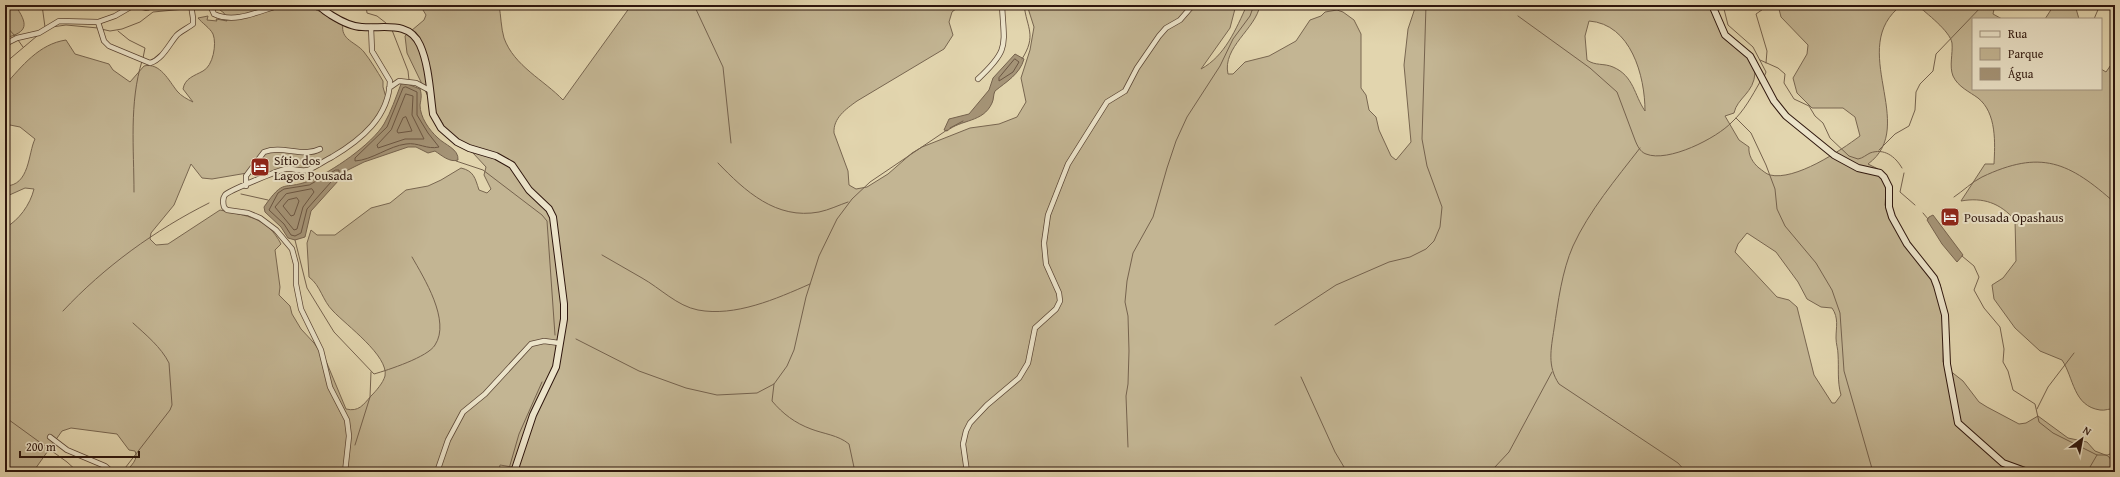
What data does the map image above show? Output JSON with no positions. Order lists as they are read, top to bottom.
{
  "places": {
    "hotel": ["Sítio dos Lagos Pousada", "Pousada Opashaus"]
  },
  "legend": ["Rua", "Parque", "Água"],
  "scale_bar": "200 m",
  "north": "top right"
}
